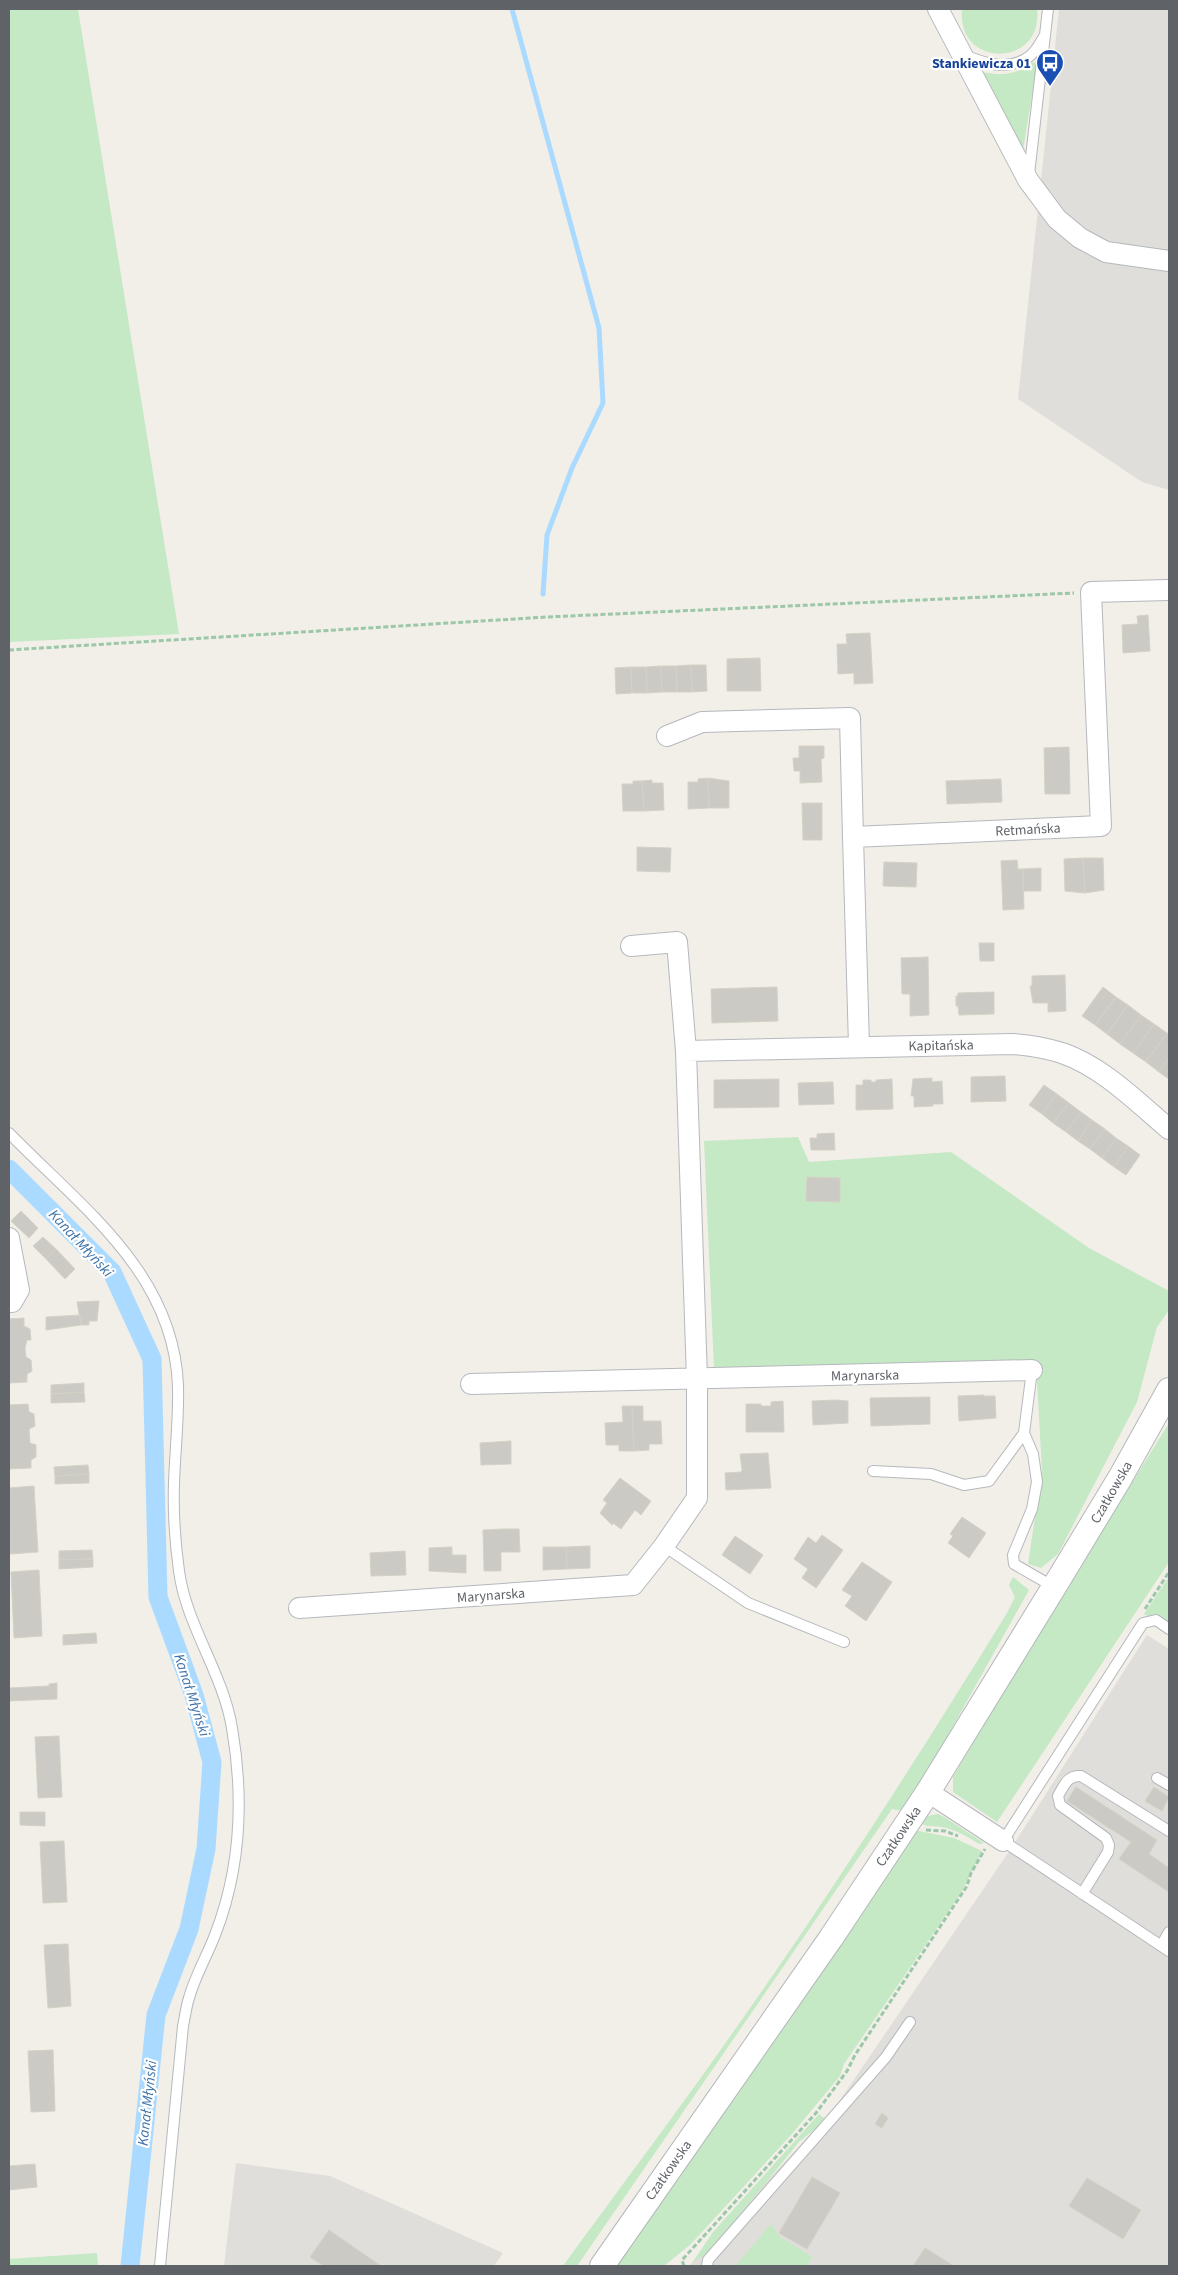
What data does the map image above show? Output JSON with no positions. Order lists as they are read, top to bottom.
{
  "streets": {
    "street": [
      "Retmańska",
      "Kapitańska",
      "Marynarska",
      "Czatkowska"
    ]
  },
  "water": ["Kanał Młyński"],
  "places": {
    "bus stop": ["Stankiewicza 01"]
  }
}
